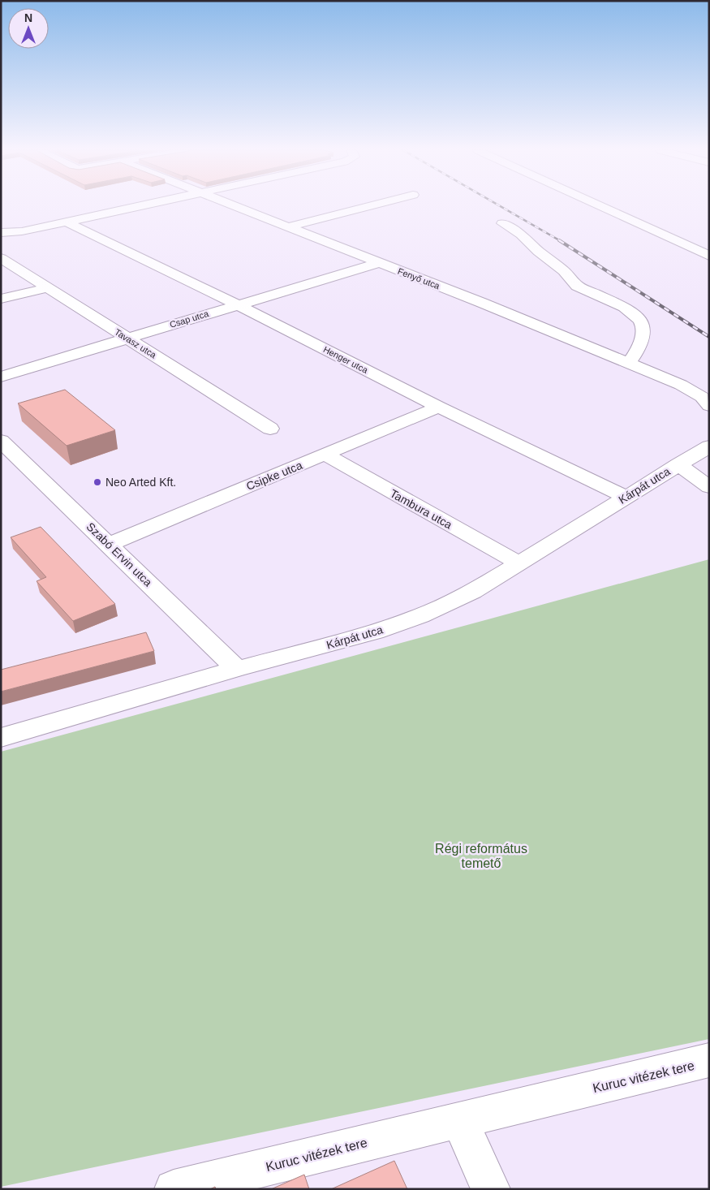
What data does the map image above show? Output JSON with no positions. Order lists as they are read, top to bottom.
{
  "streets": {
    "street": [
      "Fenyő utca",
      "Csap utca",
      "Tavasz utca",
      "Henger utca",
      "Csipke utca",
      "Kárpát utca",
      "Tambura utca",
      "Szabó Ervin utca",
      "Kuruc vitézek tere"
    ]
  },
  "crossings": [
    ["Fenyő utca", "Csap utca"],
    ["Csap utca", "Tavasz utca"],
    ["Csap utca", "Henger utca"],
    ["Henger utca", "Csipke utca"],
    ["Henger utca", "Kárpát utca"],
    ["Csipke utca", "Tambura utca"],
    ["Csipke utca", "Szabó Ervin utca"],
    ["Kárpát utca", "Tambura utca"],
    ["Kárpát utca", "Szabó Ervin utca"]
  ],
  "parks": ["Régi református temető"],
  "places": ["Neo Arted Kft."],
  "north": "top"
}
